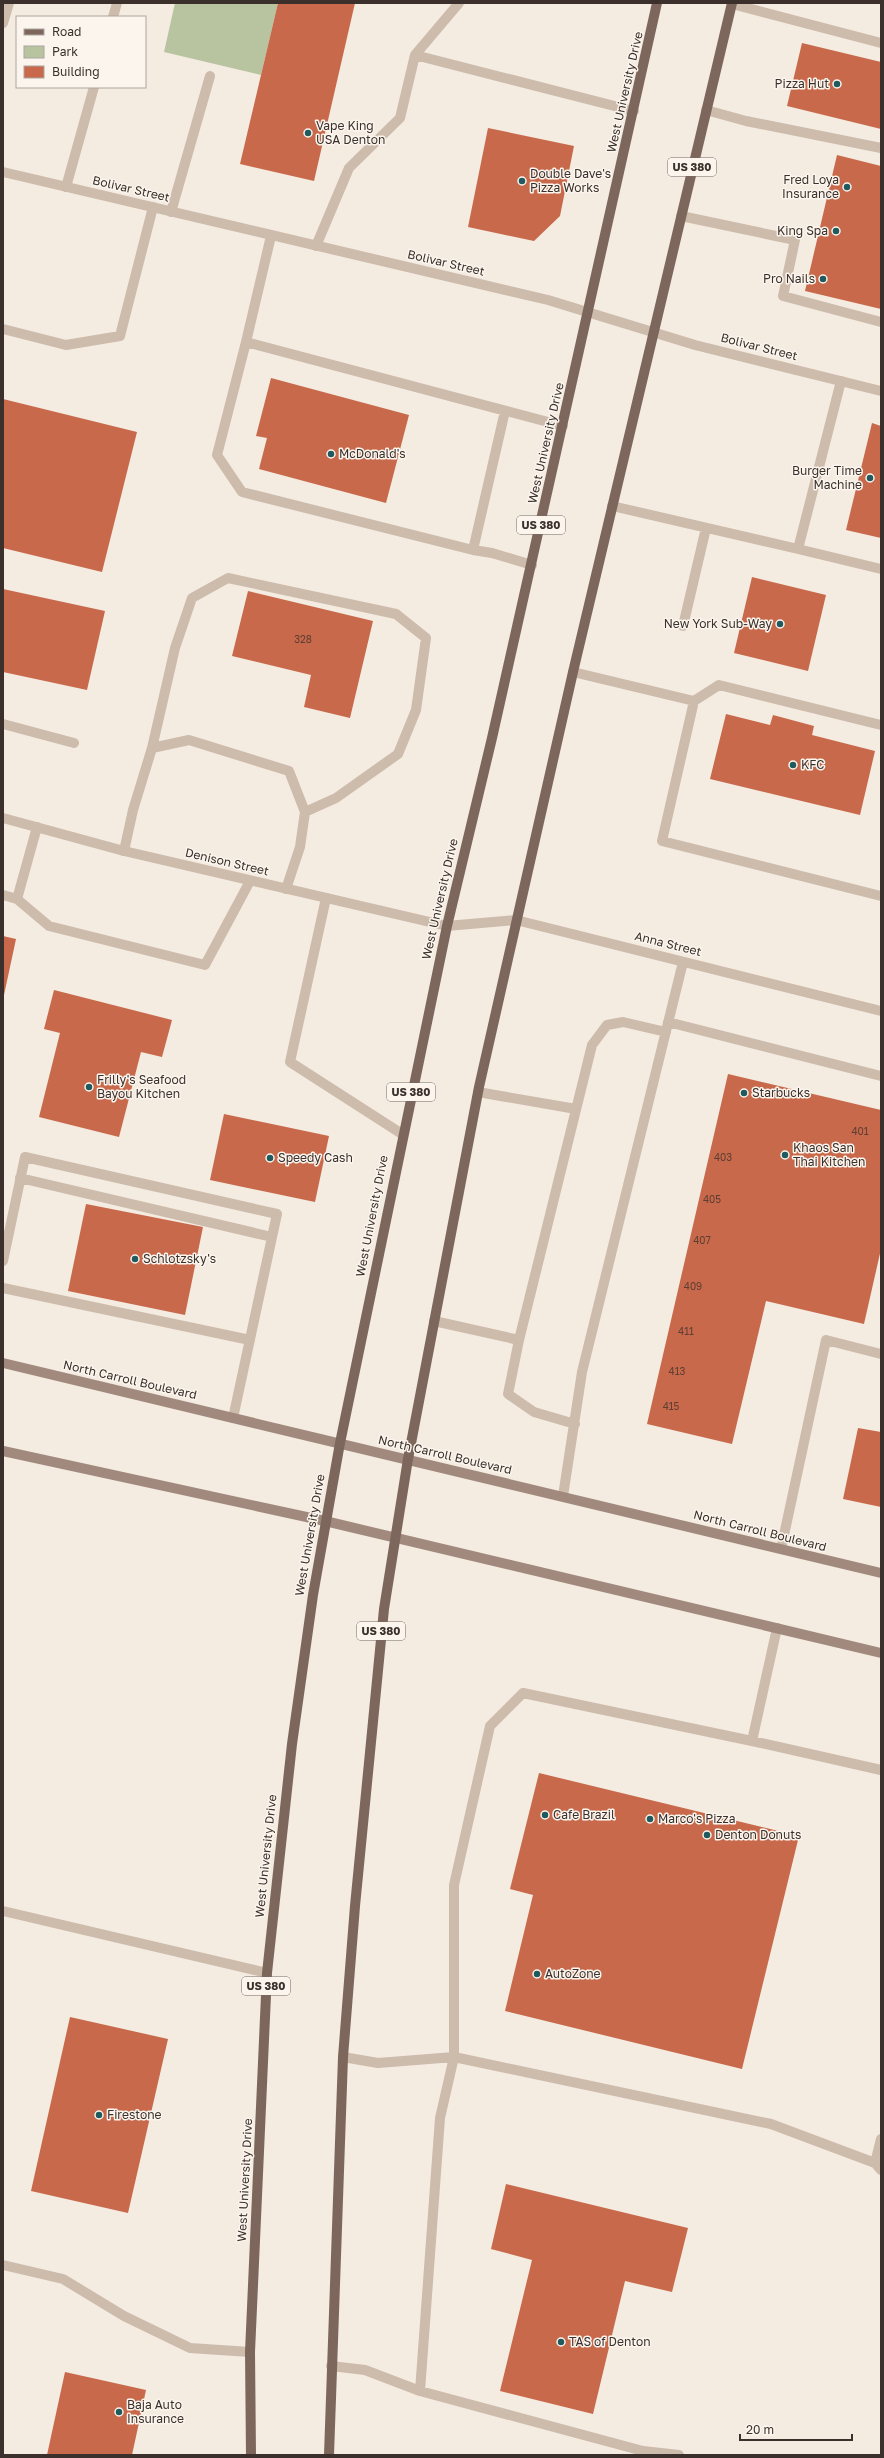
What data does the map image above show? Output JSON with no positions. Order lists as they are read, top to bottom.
{
  "streets": {
    "main road": ["West University Drive", "US 380", "North Carroll Boulevard"],
    "street": ["Bolivar Street", "Denison Street", "Anna Street"]
  },
  "crossings": [
    ["West University Drive", "Bolivar Street"],
    ["West University Drive", "Denison Street"],
    ["West University Drive", "Anna Street"],
    ["West University Drive", "North Carroll Boulevard"],
    ["US 380", "Bolivar Street"],
    ["US 380", "Anna Street"],
    ["US 380", "North Carroll Boulevard"],
    ["Denison Street", "Anna Street"]
  ],
  "places": [
    "Pizza Hut",
    "Vape King USA Denton",
    "Double Dave's Pizza Works",
    "Fred Loya Insurance",
    "King Spa",
    "Pro Nails",
    "McDonald's",
    "Burger Time Machine",
    "New York Sub-Way",
    "KFC",
    "Frilly's Seafood Bayou Kitchen",
    "Starbucks",
    "Khaos San Thai Kitchen",
    "Speedy Cash",
    "Schlotzsky's",
    "Cafe Brazil",
    "Marco's Pizza",
    "Denton Donuts",
    "AutoZone",
    "Firestone",
    "TAS of Denton",
    "Baja Auto Insurance"
  ],
  "house_numbers": [
    "328",
    "401",
    "403",
    "405",
    "407",
    "409",
    "411",
    "413",
    "415"
  ],
  "legend": ["Road", "Park", "Building"],
  "scale_bar": "20 m"
}
